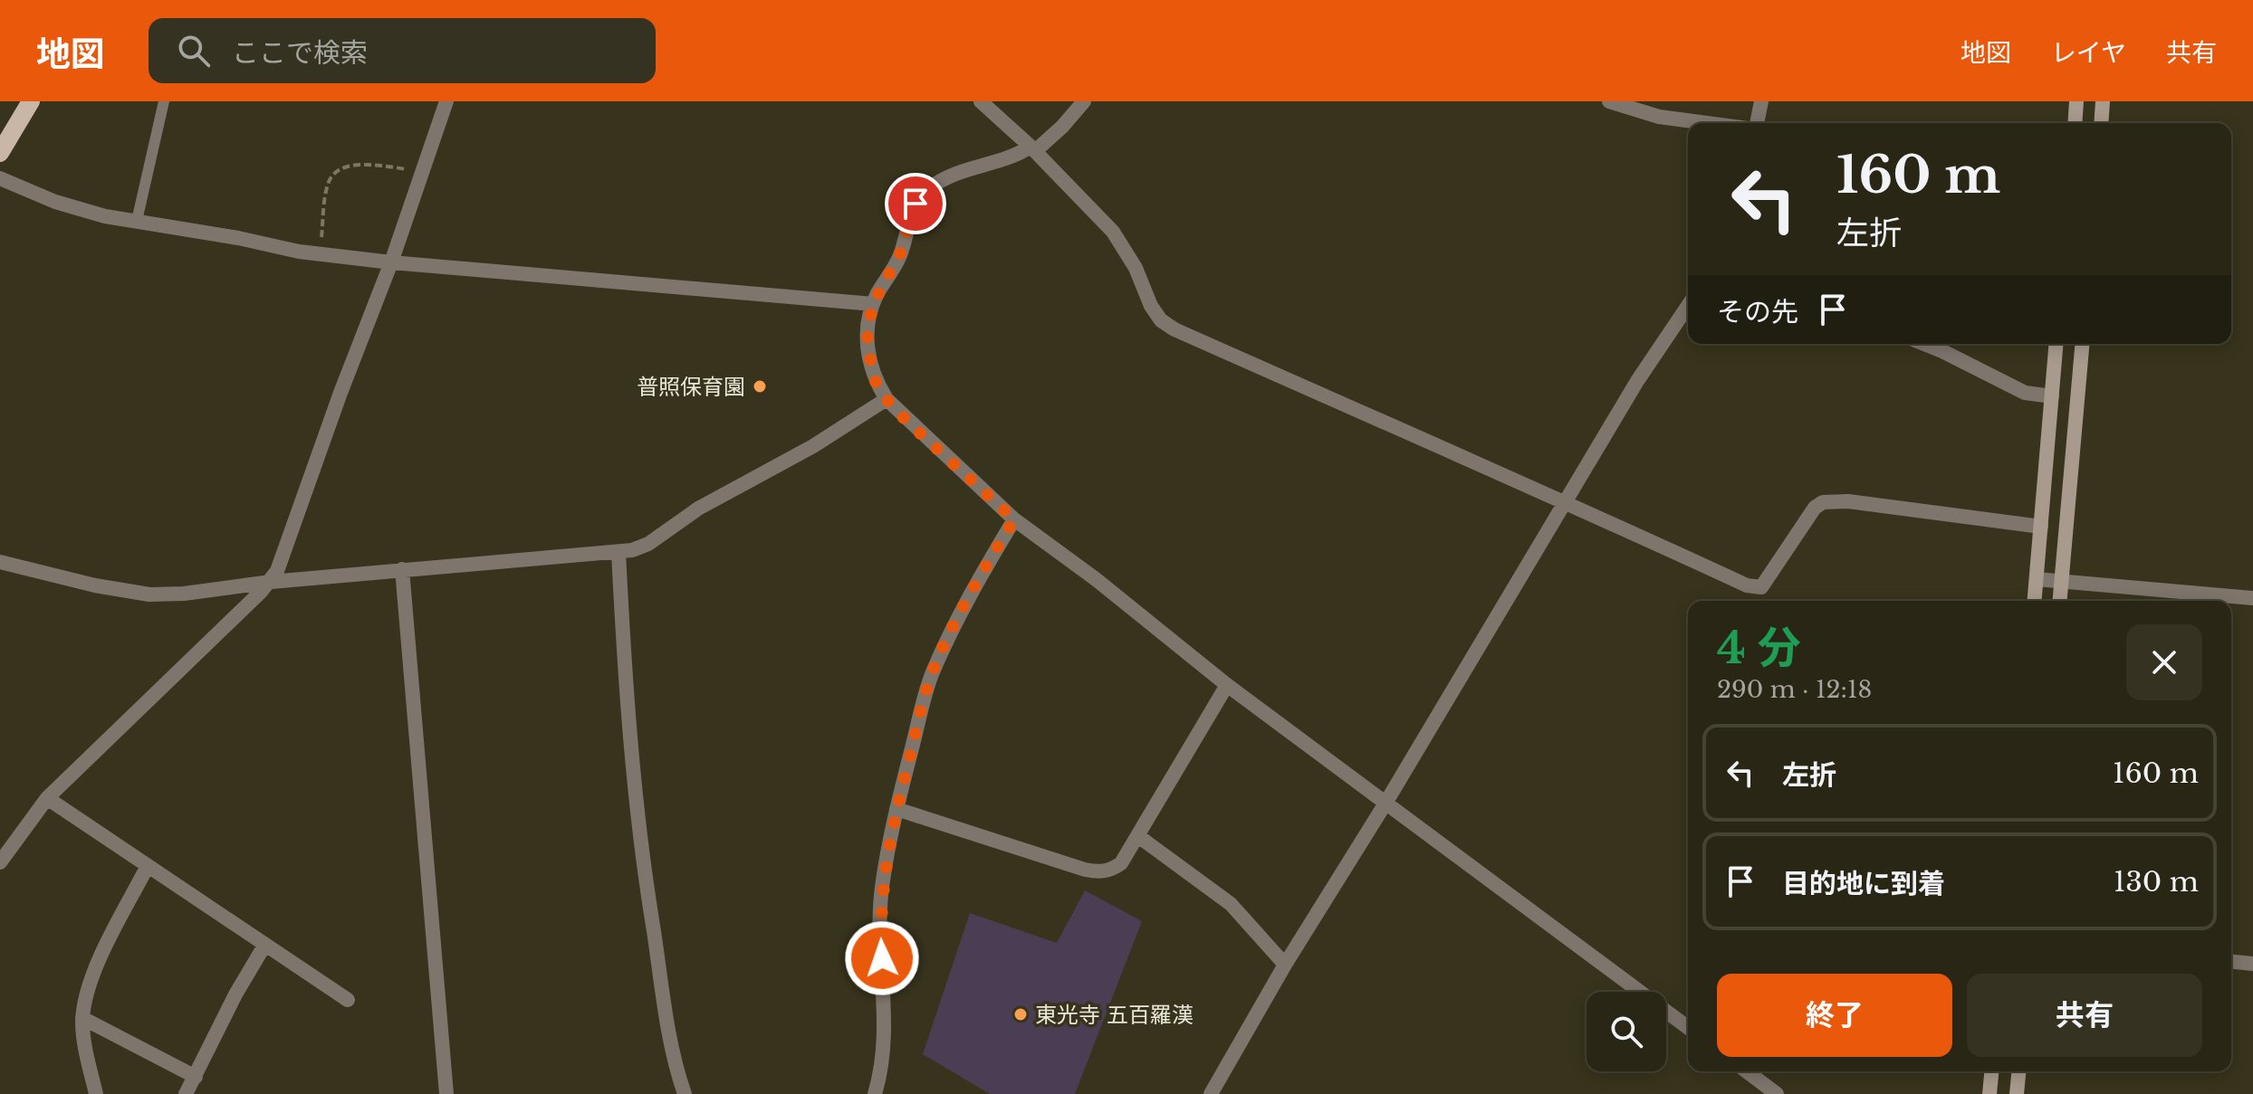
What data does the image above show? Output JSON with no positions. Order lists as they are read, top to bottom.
{
  "places": ["普照保育園", "東光寺 五百羅漢"],
  "page": {
    "header": "地図",
    "search": "ここで検索",
    "nav": ["地図", "レイヤ", "共有"],
    "turn": ["160 m", "左折"],
    "then": "その先",
    "heading": ["4 分", "290 m · 12:18"],
    "list": [
      {
        "name": "左折",
        "value": "160 m"
      },
      {
        "name": "目的地に到着",
        "value": "130 m"
      }
    ],
    "buttons": ["終了", "共有"]
  }
}
